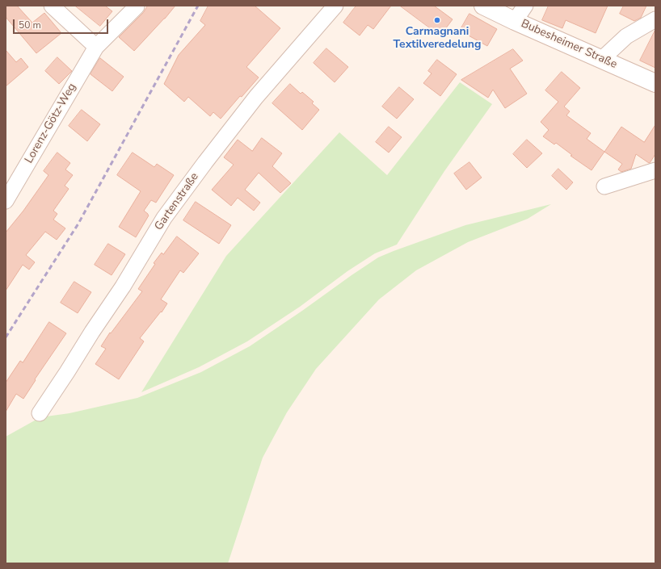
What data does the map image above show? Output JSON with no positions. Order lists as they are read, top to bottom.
{
  "streets": {
    "street": ["Bubesheimer Straße", "Lorenz-Götz-Weg", "Gartenstraße"]
  },
  "places": ["Carmagnani Textilveredelung"],
  "scale_bar": "50 m"
}
